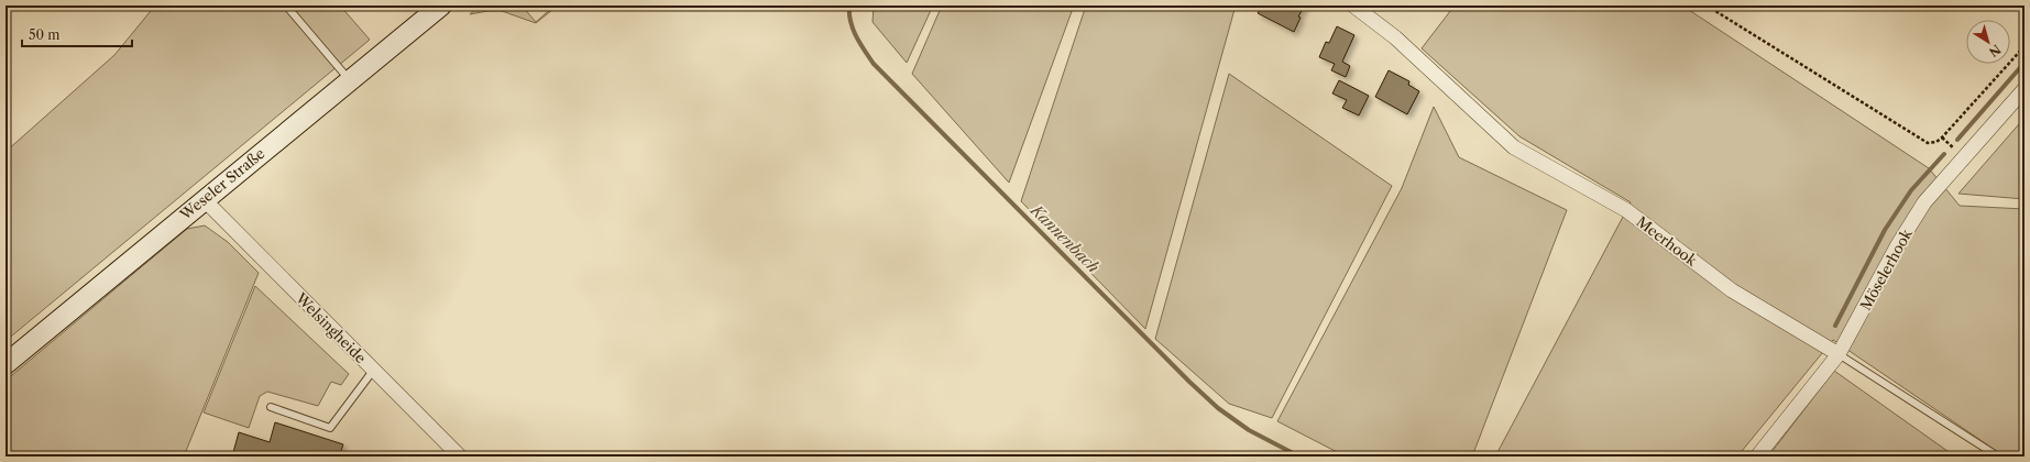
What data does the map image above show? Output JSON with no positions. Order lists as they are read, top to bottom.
{
  "streets": {
    "main road": ["Weseler Straße"],
    "street": ["Meerhook", "Möselerhook", "Welsingheide"]
  },
  "crossings": [
    ["Weseler Straße", "Welsingheide"],
    ["Meerhook", "Möselerhook"]
  ],
  "water": ["Kannenbach"],
  "scale_bar": "50 m",
  "north": "bottom right"
}
